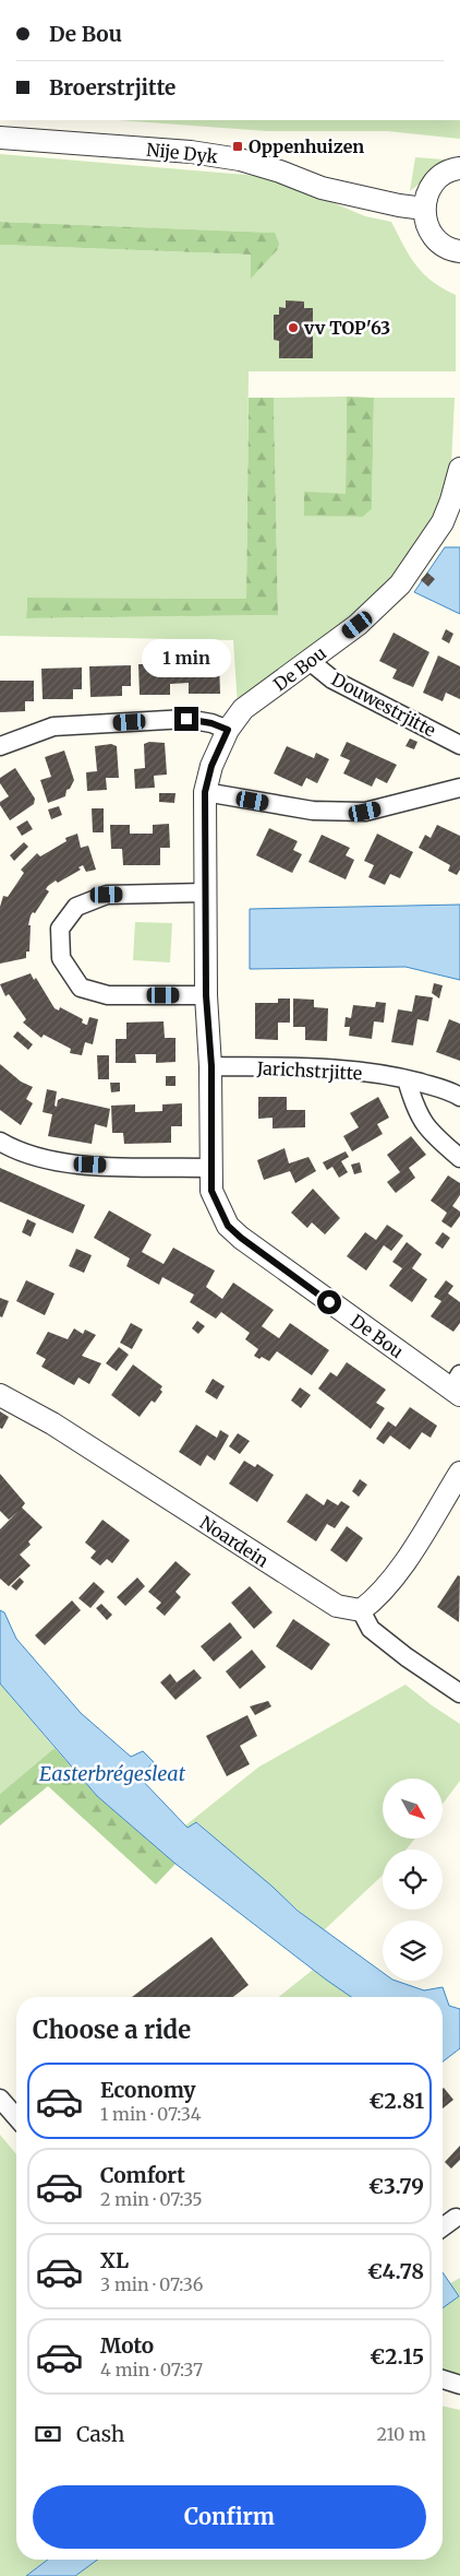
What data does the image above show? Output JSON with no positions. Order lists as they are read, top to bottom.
{
  "streets": {
    "street": [
      "Nije Dyk",
      "De Bou",
      "Douwestrjitte",
      "Jarichstrjitte",
      "Noardein"
    ]
  },
  "crossings": [
    ["De Bou", "Douwestrjitte"],
    ["De Bou", "Jarichstrjitte"]
  ],
  "water": ["Easterbrégesleat"],
  "places": {
    "transit": ["Oppenhuizen"],
    "other": ["vv TOP'63"]
  },
  "north": "bottom right",
  "page": {
    "banner": ["De Bou", "Broerstrjitte"],
    "bubble": "1 min",
    "heading": "Choose a ride",
    "list": [
      {
        "name": "Economy",
        "note": "1 min · 07:34",
        "value": "€2.81"
      },
      {
        "name": "Comfort",
        "note": "2 min · 07:35",
        "value": "€3.79"
      },
      {
        "name": "XL",
        "note": "3 min · 07:36",
        "value": "€4.78"
      },
      {
        "name": "Moto",
        "note": "4 min · 07:37",
        "value": "€2.15"
      }
    ],
    "pay": ["Cash", "210 m"],
    "buttons": "Confirm"
  }
}
